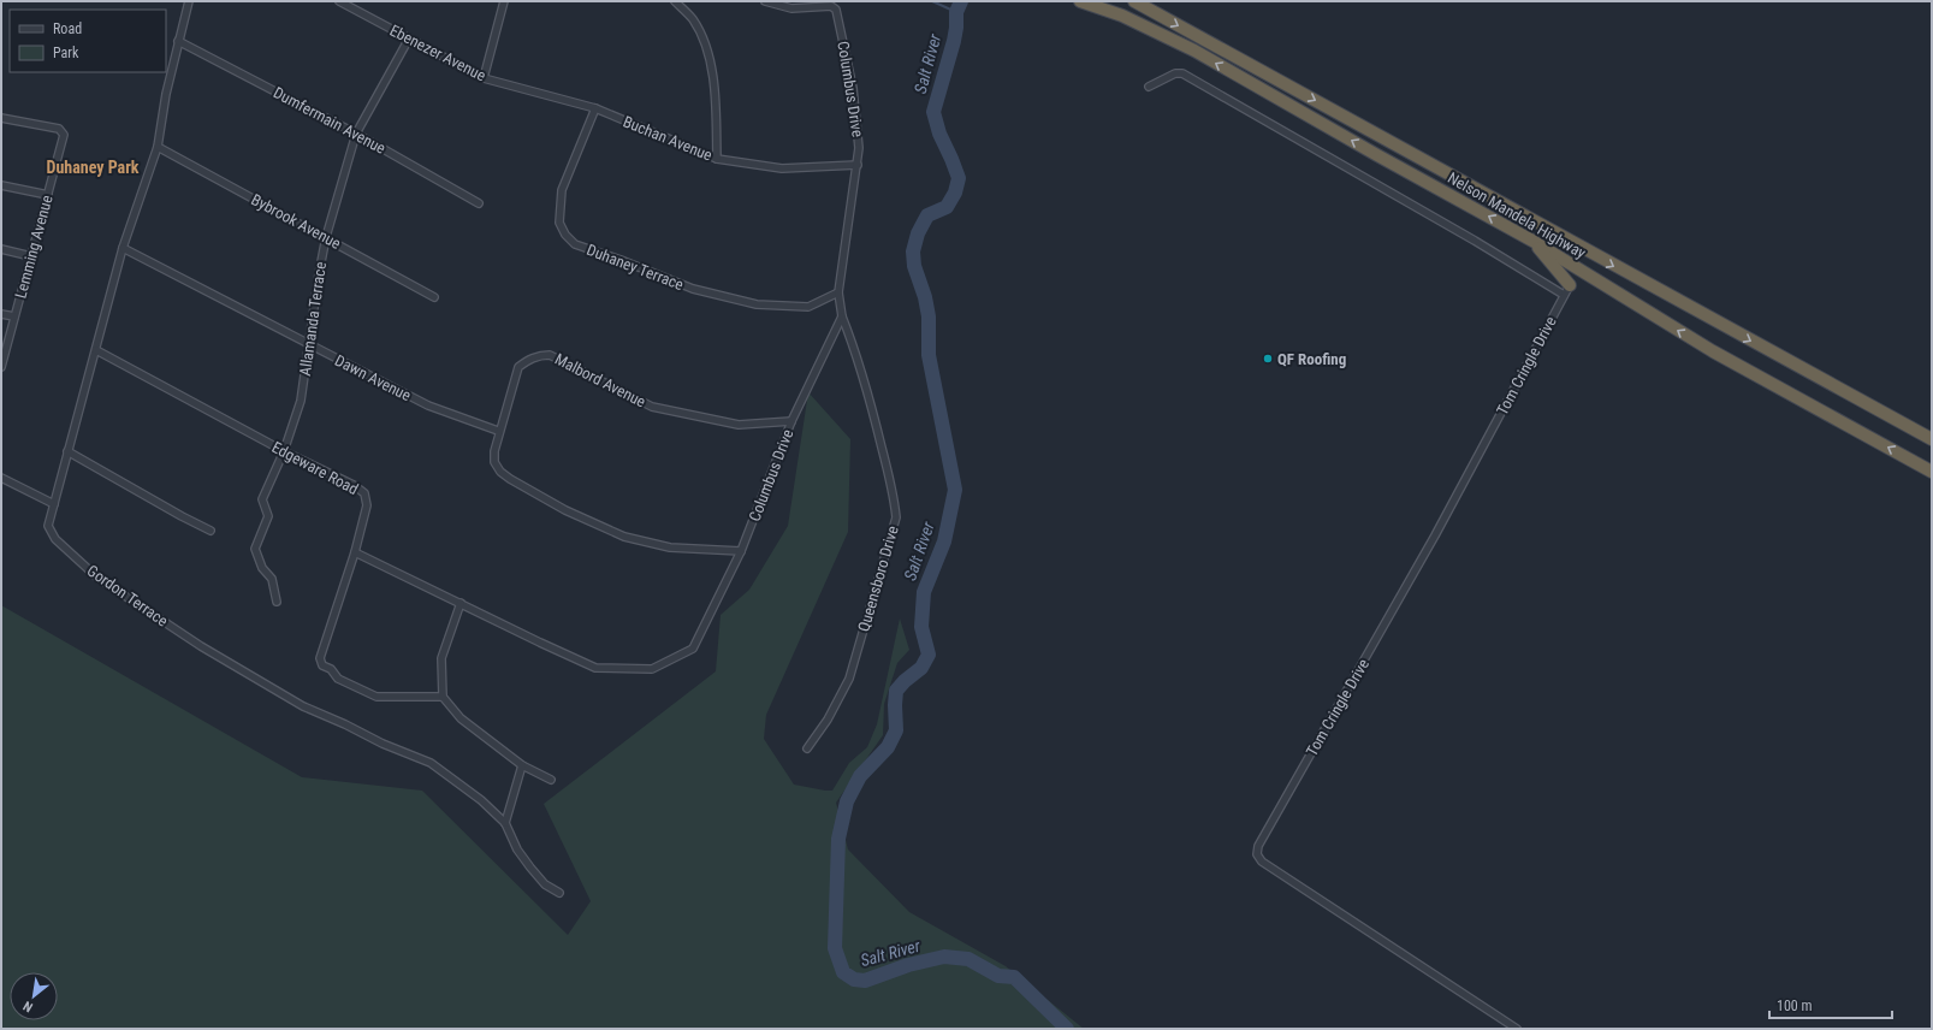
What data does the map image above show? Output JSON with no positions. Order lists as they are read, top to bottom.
{
  "streets": {
    "highway": ["Nelson Mandela Highway"],
    "street": [
      "Ebenezer Avenue",
      "Columbus Drive",
      "Dumfermain Avenue",
      "Buchan Avenue",
      "Bybrook Avenue",
      "Lemming Avenue",
      "Duhaney Terrace",
      "Allamanda Terrace",
      "Tom Cringle Drive",
      "Dawn Avenue",
      "Malbord Avenue",
      "Edgeware Road",
      "Queensboro Drive",
      "Gordon Terrace"
    ]
  },
  "crossings": [
    ["Ebenezer Avenue", "Buchan Avenue"],
    ["Ebenezer Avenue", "Duhaney Terrace"],
    ["Ebenezer Avenue", "Allamanda Terrace"],
    ["Columbus Drive", "Buchan Avenue"],
    ["Columbus Drive", "Duhaney Terrace"],
    ["Columbus Drive", "Malbord Avenue"],
    ["Columbus Drive", "Edgeware Road"],
    ["Columbus Drive", "Queensboro Drive"],
    ["Dumfermain Avenue", "Allamanda Terrace"],
    ["Dumfermain Avenue", "Gordon Terrace"],
    ["Buchan Avenue", "Duhaney Terrace"],
    ["Bybrook Avenue", "Allamanda Terrace"],
    ["Bybrook Avenue", "Gordon Terrace"],
    ["Allamanda Terrace", "Dawn Avenue"],
    ["Allamanda Terrace", "Edgeware Road"],
    ["Dawn Avenue", "Malbord Avenue"],
    ["Dawn Avenue", "Gordon Terrace"],
    ["Edgeware Road", "Gordon Terrace"]
  ],
  "districts": ["Duhaney Park"],
  "water": ["Salt River"],
  "places": ["QF Roofing"],
  "legend": ["Road", "Park"],
  "scale_bar": "100 m",
  "north": "bottom left"
}
